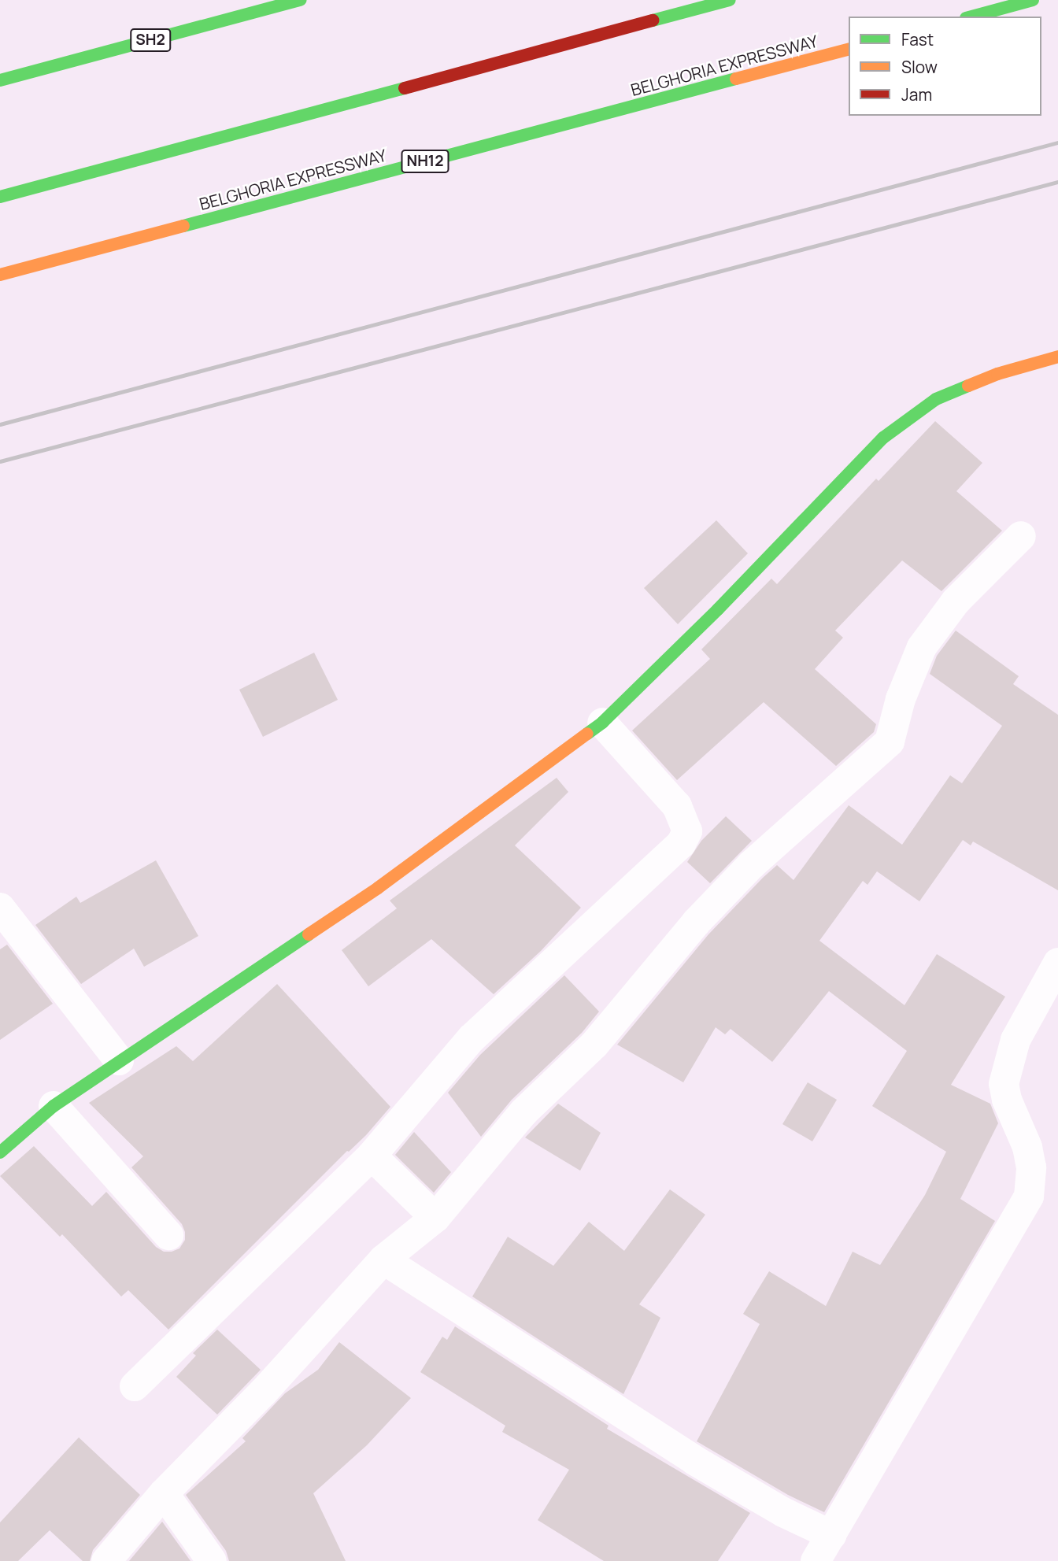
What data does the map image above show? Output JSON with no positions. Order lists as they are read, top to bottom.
{
  "streets": {
    "main road": ["SH2", "BELGHORIA EXPRESSWAY", "NH12"]
  },
  "legend": ["Fast", "Slow", "Jam"]
}
